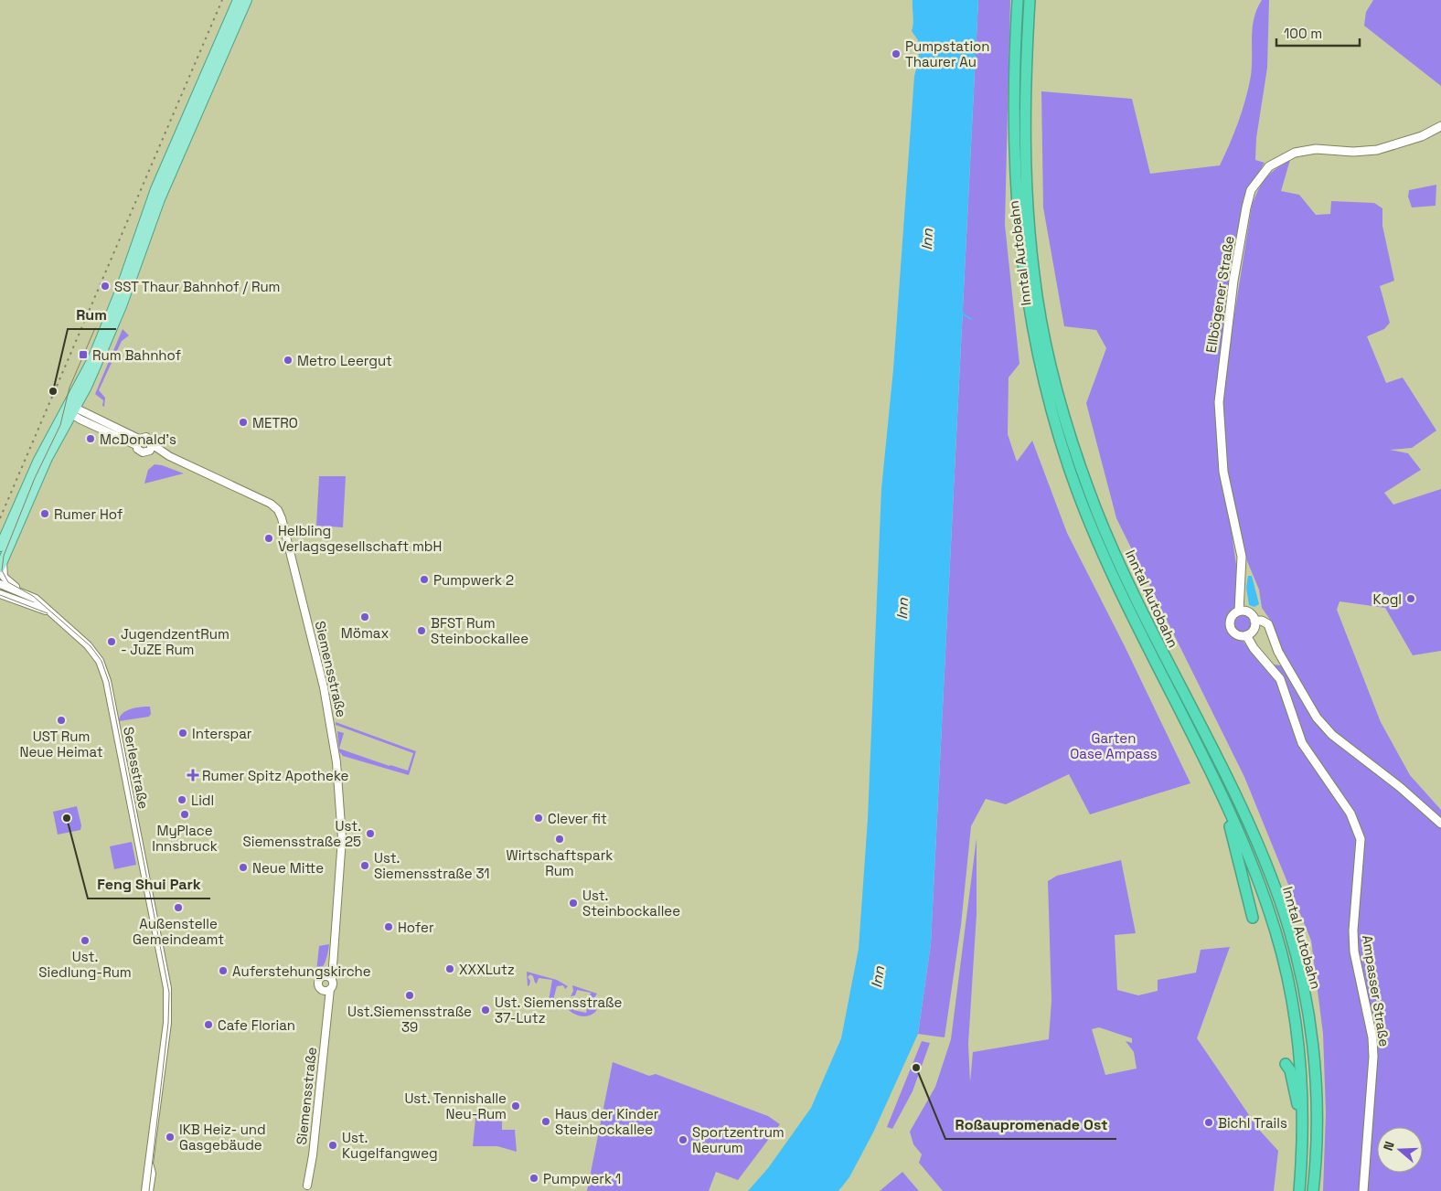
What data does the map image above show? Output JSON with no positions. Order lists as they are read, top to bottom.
{
  "streets": {
    "highway": ["Inntal Autobahn"],
    "main road": ["Ellbögener Straße", "Ampasser Straße"],
    "street": ["Siemensstraße", "Serlesstraße"]
  },
  "crossings": [
    ["Ellbögener Straße", "Ampasser Straße"]
  ],
  "water": ["Inn"],
  "parks": ["Garten Oase Ampass"],
  "places": {
    "other": [
      "Pumpstation Thaurer Au",
      "SST Thaur Bahnhof / Rum",
      "Metro Leergut",
      "Rum",
      "METRO",
      "McDonald's",
      "Rumer Hof",
      "Helbling Verlagsgesellschaft mbH",
      "Pumpwerk 2",
      "Kogl",
      "Mömax",
      "BFST Rum Steinbockallee",
      "JugendzentRum - JuZE Rum",
      "UST Rum Neue Heimat",
      "Interspar",
      "Lidl",
      "MyPlace Innsbruck",
      "Feng Shui Park",
      "Clever fit",
      "Ust. Siemensstraße 25",
      "Wirtschaftspark Rum",
      "Ust. Siemensstraße 31",
      "Neue Mitte",
      "Ust. Steinbockallee",
      "Außenstelle Gemeindeamt",
      "Hofer",
      "Ust. Siedlung-Rum",
      "XXXLutz",
      "Auferstehungskirche",
      "Ust.Siemensstraße 39",
      "Ust. Siemensstraße 37-Lutz",
      "Cafe Florian",
      "Roßaupromenade Ost",
      "Ust. Tennishalle Neu-Rum",
      "Haus der Kinder Steinbockallee",
      "Bichl Trails",
      "IKB Heiz- und Gasgebäude",
      "Sportzentrum Neurum",
      "Ust. Kugelfangweg",
      "Pumpwerk 1"
    ],
    "transit": ["Rum Bahnhof"],
    "health": ["Rumer Spitz Apotheke"]
  },
  "scale_bar": "100 m",
  "north": "left"
}
